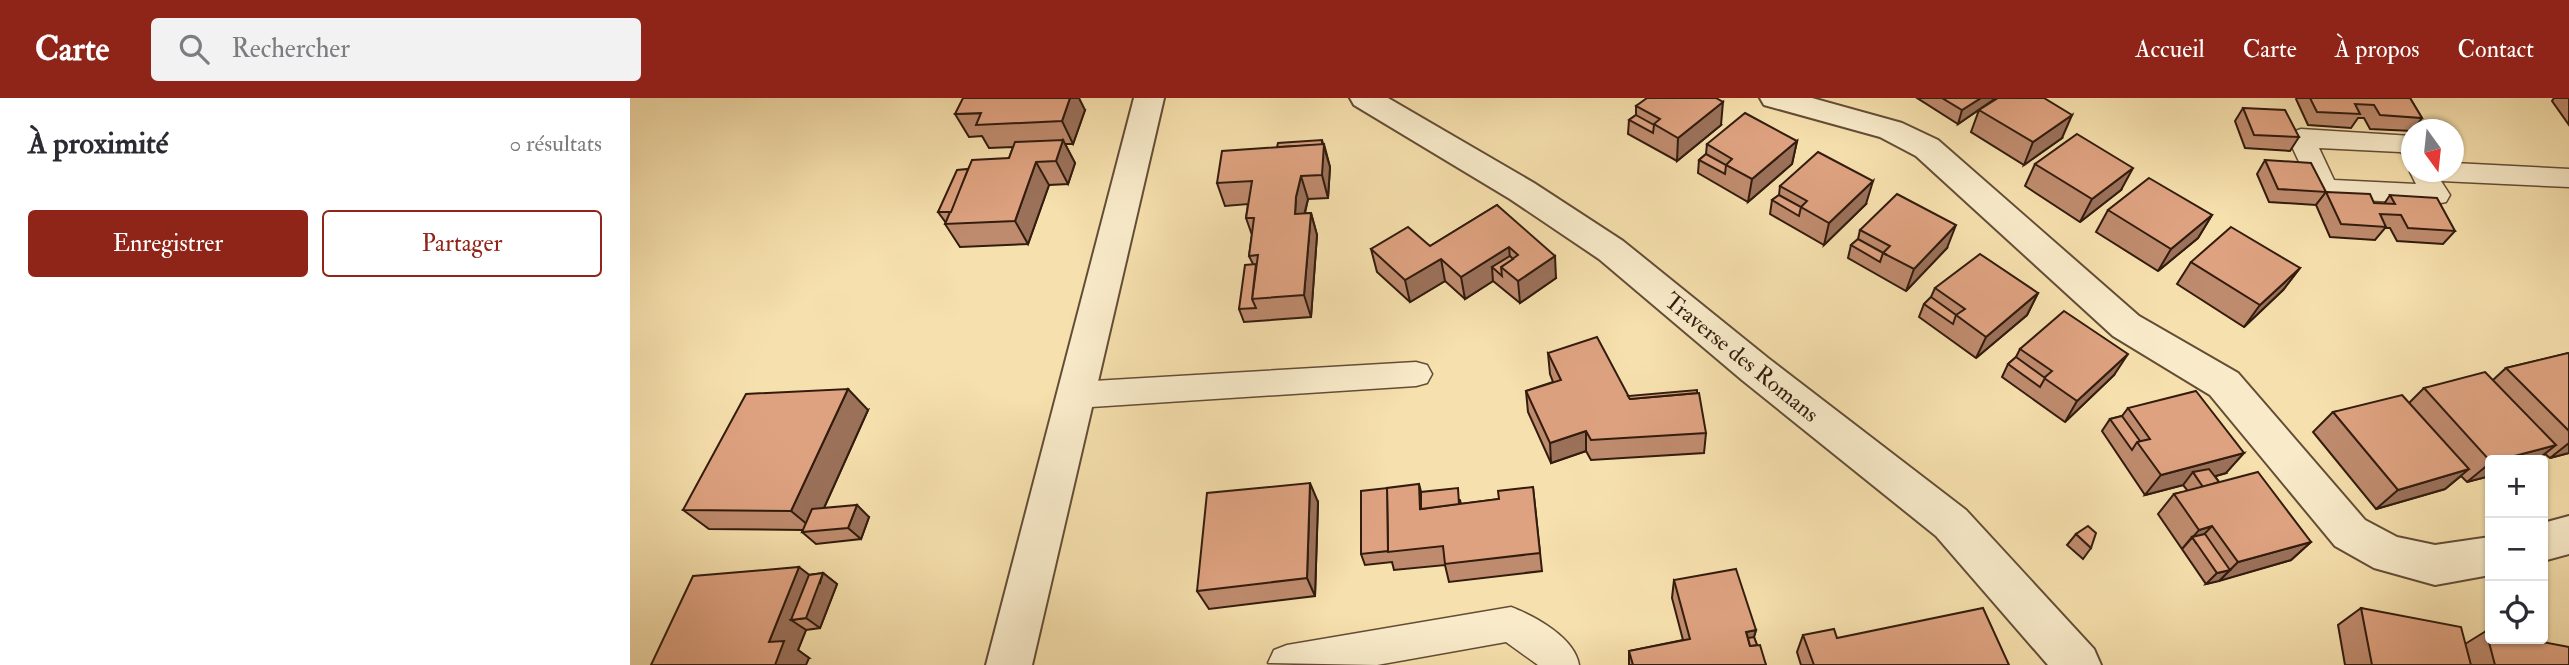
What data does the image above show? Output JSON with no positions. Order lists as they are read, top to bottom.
{
  "streets": {
    "street": ["Traverse des Romans"]
  },
  "north": "bottom",
  "page": {
    "header": "Carte",
    "search": "Rechercher",
    "nav": [
      "Accueil",
      "Carte",
      "À propos",
      "Contact"
    ],
    "heading": ["À proximité", "0 résultats"],
    "buttons": ["Enregistrer", "Partager"],
    "map_buttons": ["+", "−"]
  }
}
